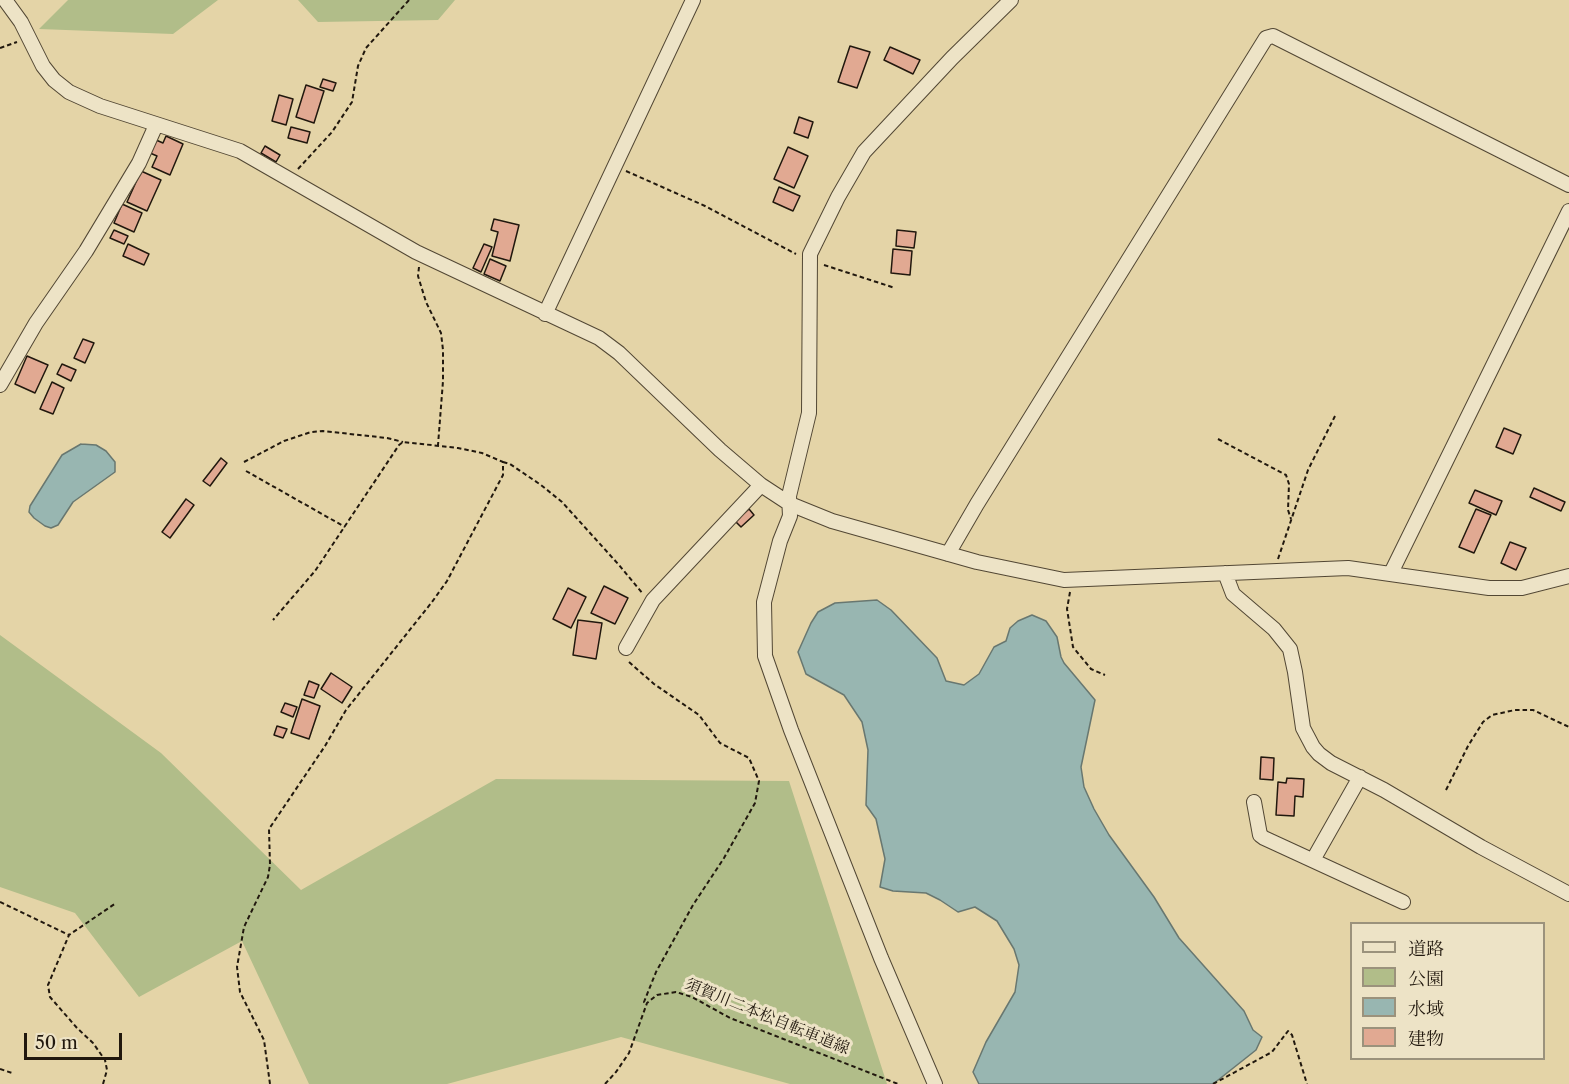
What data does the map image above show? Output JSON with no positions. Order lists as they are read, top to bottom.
{
  "streets": {
    "path": ["須賀川二本松自転車道線"]
  },
  "legend": [
    "道路",
    "公園",
    "水域",
    "建物"
  ],
  "scale_bar": "50 m"
}
